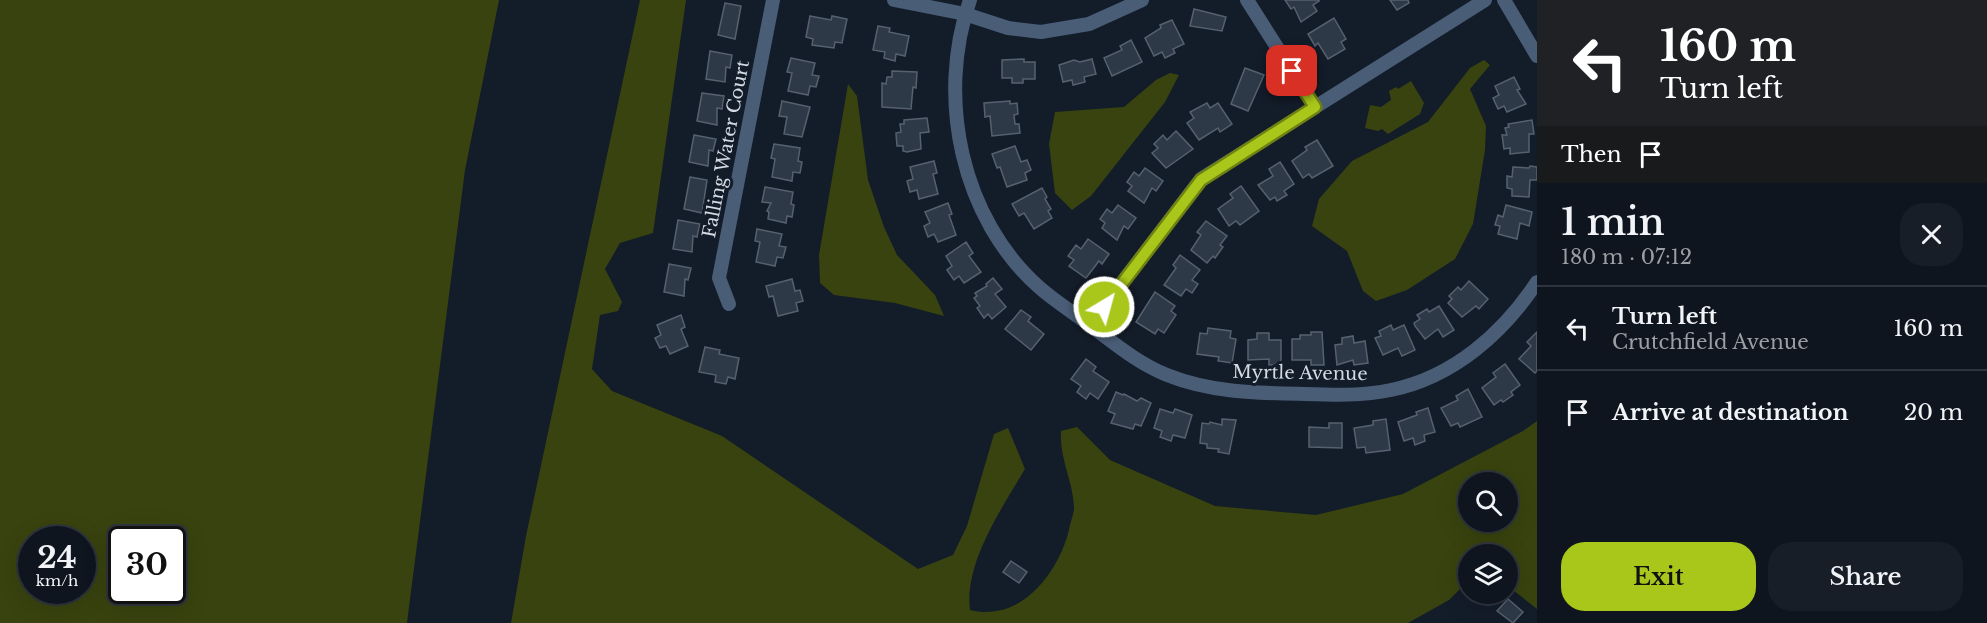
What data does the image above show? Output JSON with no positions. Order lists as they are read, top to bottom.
{
  "streets": {
    "street": ["Falling Water Court", "Myrtle Avenue"]
  },
  "page": {
    "turn": ["160 m", "Turn left"],
    "then": "Then",
    "heading": ["1 min", "180 m · 07:12"],
    "list": [
      {
        "name": "Turn left",
        "note": "Crutchfield Avenue",
        "value": "160 m"
      },
      {
        "name": "Arrive at destination",
        "value": "20 m"
      }
    ],
    "speed": "24 km/h",
    "limit": "30",
    "buttons": ["Exit", "Share"]
  }
}
